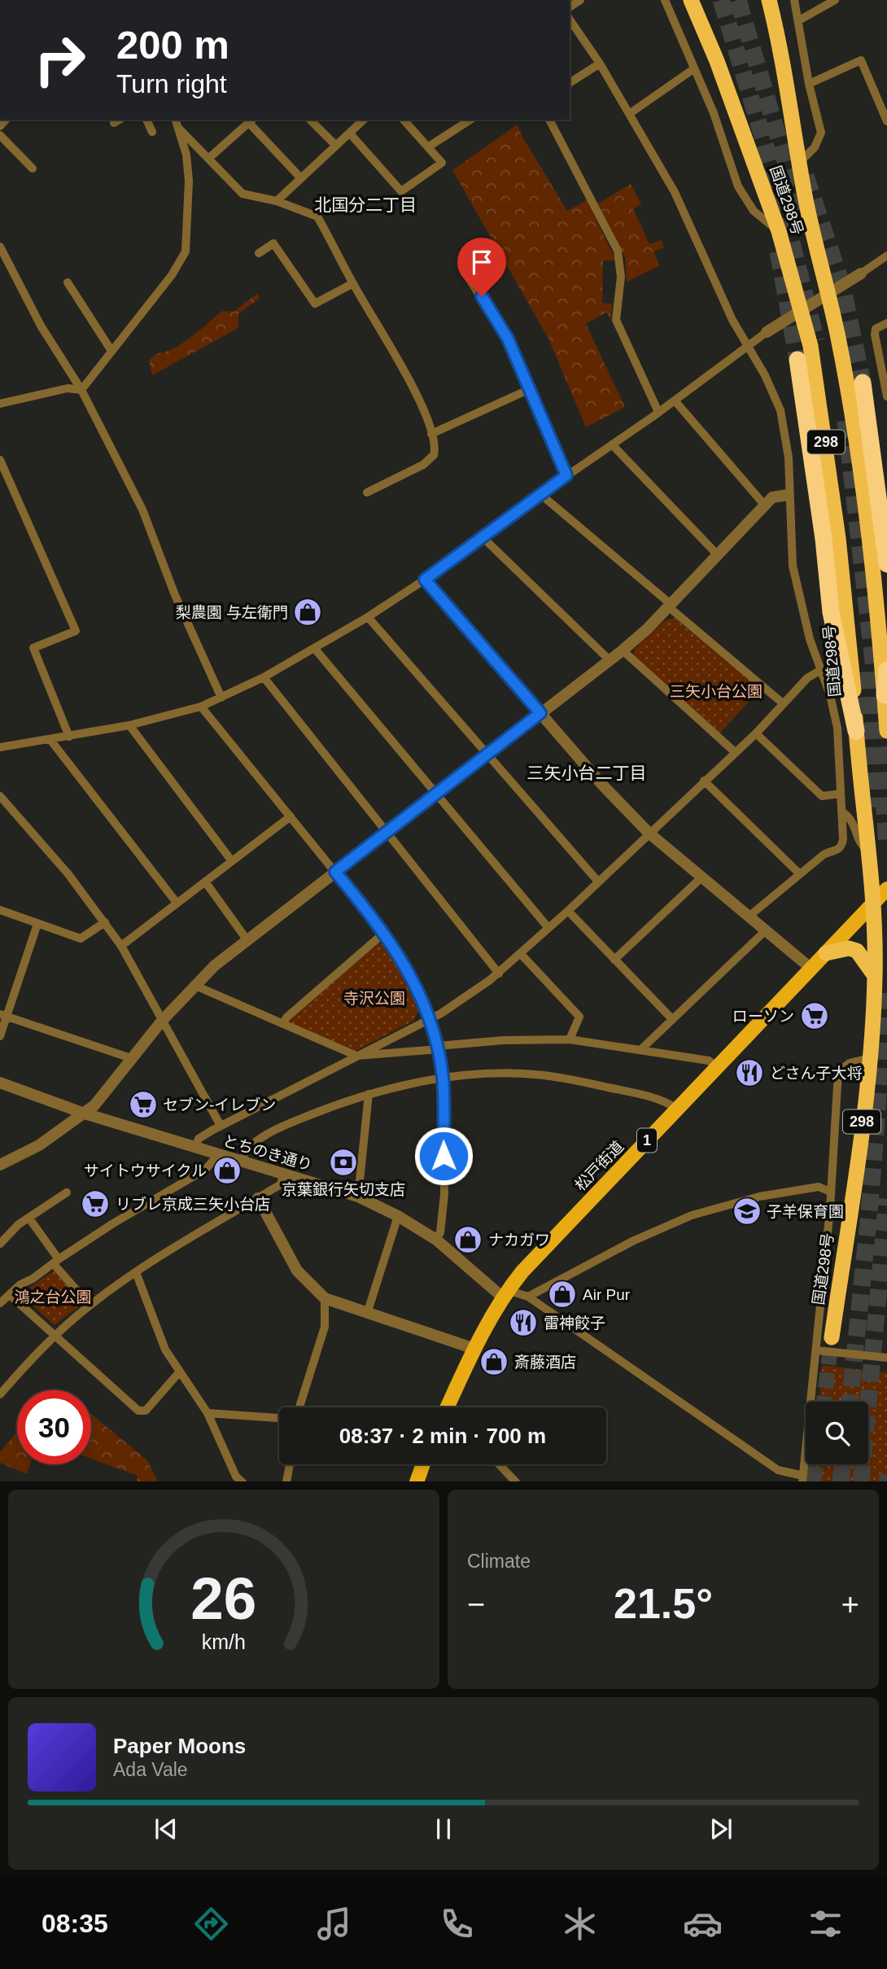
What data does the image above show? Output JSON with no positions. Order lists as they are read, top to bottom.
{
  "streets": {
    "highway": ["国道298号", "298"],
    "main road": ["1", "松戸街道"],
    "street": ["とちのき通り"]
  },
  "crossings": [
    ["国道298号", "松戸街道"],
    ["とちのき通り", "松戸街道"]
  ],
  "districts": ["北国分二丁目", "三矢小台二丁目"],
  "parks": ["三矢小台公園", "寺沢公園", "鴻之台公園"],
  "places": {
    "shop": [
      "梨農園 与左衛門",
      "サイトウサイクル",
      "ナカガワ",
      "Air Pur",
      "斎藤酒店"
    ],
    "supermarket": ["ローソン", "セブン-イレブン", "リブレ京成三矢小台店"],
    "restaurant": ["どさん子大将", "雷神餃子"],
    "bank": ["京葉銀行矢切支店"],
    "school or university": ["子羊保育園"]
  },
  "page": {
    "turn": ["200 m", "Turn right"],
    "limit": "30",
    "trip": "08:37 · 2 min · 700 m",
    "tile": "Climate",
    "heat": ["−", "21.5°", "+"],
    "song": ["Paper Moons", "Ada Vale"],
    "tabs": "08:35",
    "gauge": ["26", "km/h"]
  }
}
